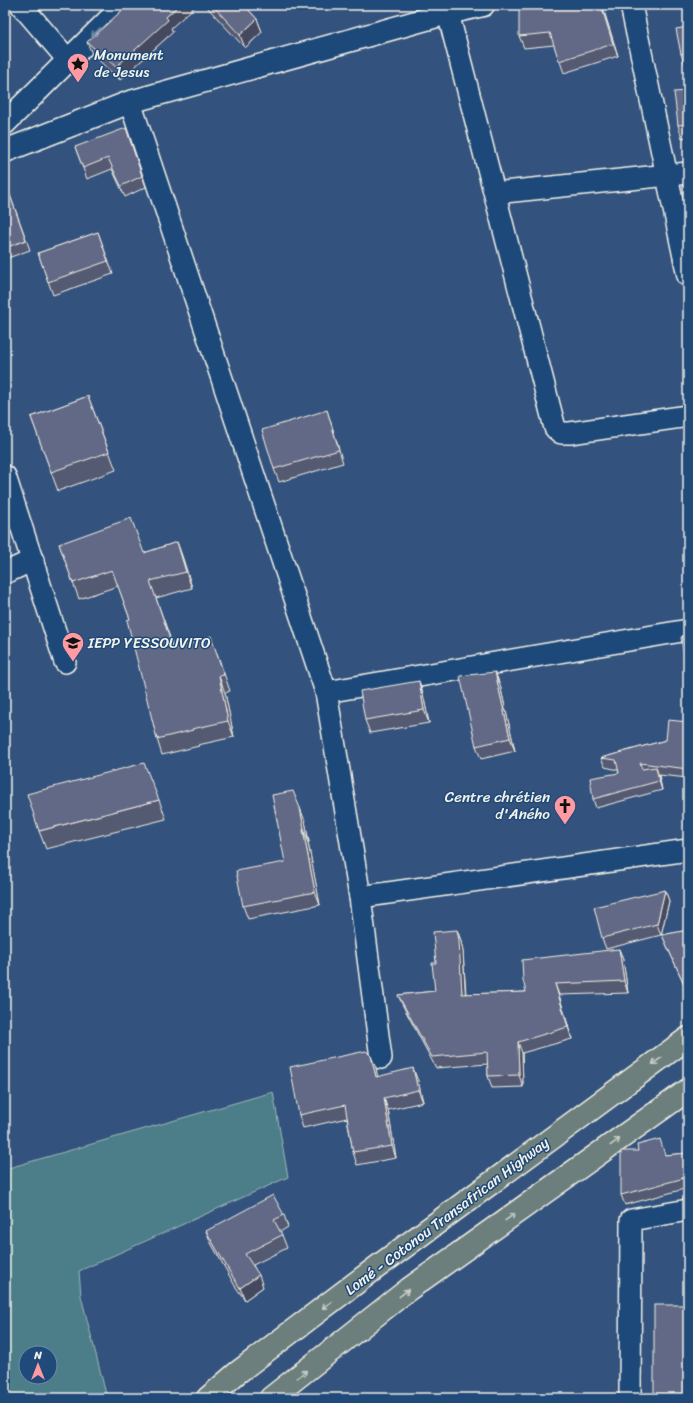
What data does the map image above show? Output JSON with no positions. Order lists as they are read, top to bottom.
{
  "streets": {
    "highway": ["Lomé - Cotonou Transafrican Highway"]
  },
  "places": {
    "place": ["Monument de Jesus"],
    "school or university": ["IEPP YESSOUVITO"],
    "church": ["Centre chrétien d'Aného"]
  },
  "north": "top"
}
